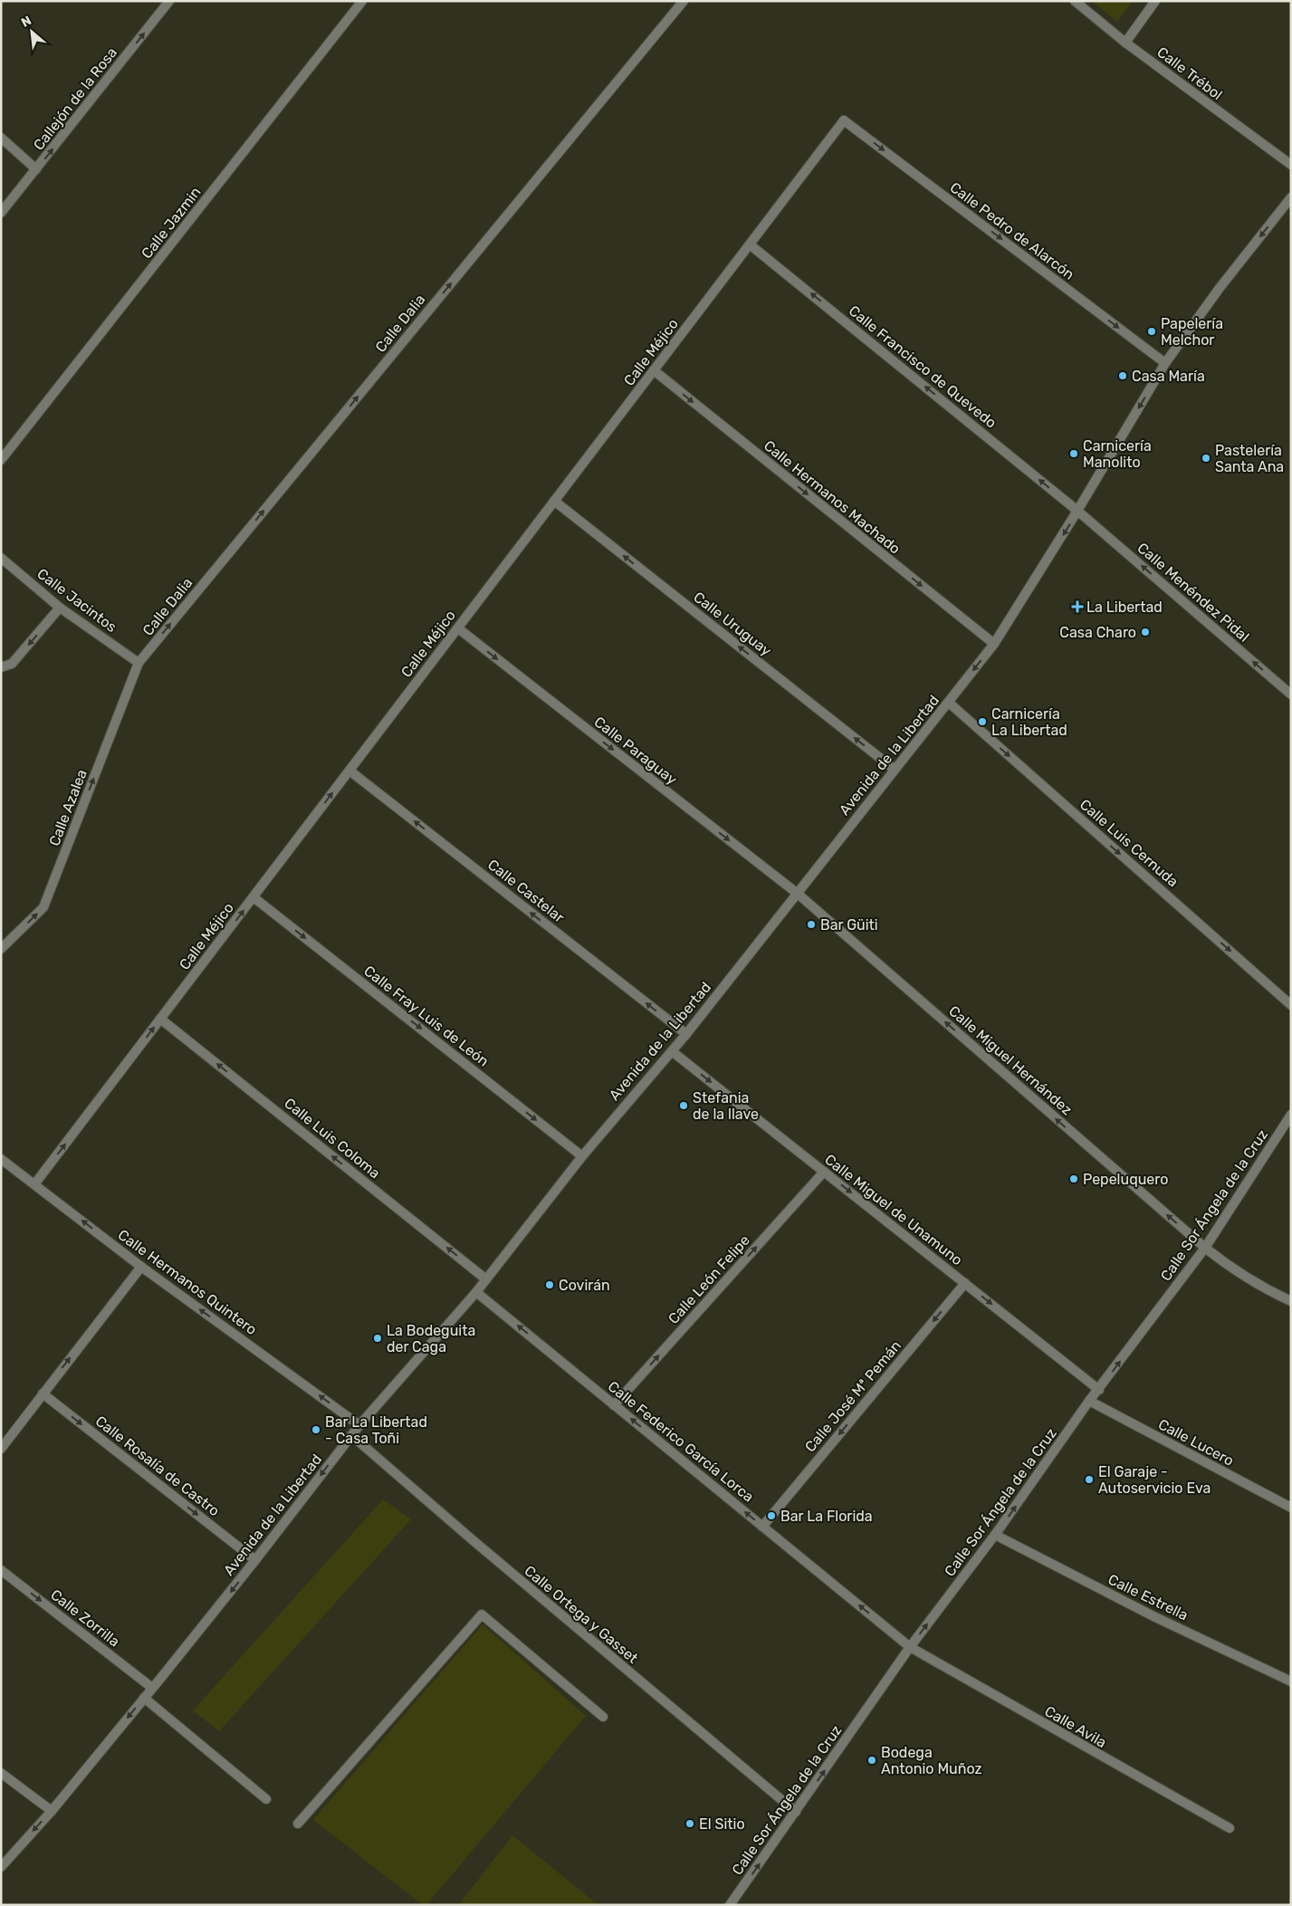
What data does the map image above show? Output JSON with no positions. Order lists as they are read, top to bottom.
{
  "streets": {
    "street": [
      "Calle Trébol",
      "Callejón de la Rosa",
      "Calle Jazmin",
      "Calle Pedro de Alarcón",
      "Calle Dalia",
      "Calle Méjico",
      "Calle Francisco de Quevedo",
      "Calle Hermanos Machado",
      "Calle Menéndez Pidal",
      "Calle Jacintos",
      "Calle Uruguay",
      "Calle Paraguay",
      "Avenida de la Libertad",
      "Calle Azalea",
      "Calle Luis Cernuda",
      "Calle Castelar",
      "Calle Fray Luis de León",
      "Calle Miguel Hernández",
      "Calle Luis Coloma",
      "Calle Sor Ángela de la Cruz",
      "Calle Miguel de Unamuno",
      "Calle León Felipe",
      "Calle Hermanos Quintero",
      "Calle José Mª Pemán",
      "Calle Federico García Lorca",
      "Calle Lucero",
      "Calle Rosalía de Castro",
      "Calle Estrella",
      "Calle Ortega y Gasset",
      "Calle Zorrilla",
      "Calle Avila"
    ]
  },
  "crossings": [
    ["Calle Pedro de Alarcón", "Calle Méjico"],
    ["Calle Pedro de Alarcón", "Avenida de la Libertad"],
    ["Calle Dalia", "Calle Jacintos"],
    ["Calle Dalia", "Calle Azalea"],
    ["Calle Méjico", "Calle Francisco de Quevedo"],
    ["Calle Méjico", "Calle Hermanos Machado"],
    ["Calle Méjico", "Calle Uruguay"],
    ["Calle Méjico", "Calle Paraguay"],
    ["Calle Méjico", "Calle Castelar"],
    ["Calle Méjico", "Calle Fray Luis de León"],
    ["Calle Méjico", "Calle Luis Coloma"],
    ["Calle Méjico", "Calle Hermanos Quintero"],
    ["Calle Francisco de Quevedo", "Calle Menéndez Pidal"],
    ["Calle Francisco de Quevedo", "Avenida de la Libertad"],
    ["Calle Hermanos Machado", "Avenida de la Libertad"],
    ["Calle Menéndez Pidal", "Avenida de la Libertad"],
    ["Calle Jacintos", "Calle Azalea"],
    ["Calle Uruguay", "Avenida de la Libertad"],
    ["Calle Paraguay", "Avenida de la Libertad"],
    ["Calle Paraguay", "Calle Miguel Hernández"],
    ["Avenida de la Libertad", "Calle Luis Cernuda"],
    ["Avenida de la Libertad", "Calle Castelar"],
    ["Avenida de la Libertad", "Calle Fray Luis de León"],
    ["Avenida de la Libertad", "Calle Miguel Hernández"],
    ["Avenida de la Libertad", "Calle Luis Coloma"],
    ["Avenida de la Libertad", "Calle Miguel de Unamuno"],
    ["Avenida de la Libertad", "Calle Hermanos Quintero"],
    ["Avenida de la Libertad", "Calle Federico García Lorca"],
    ["Avenida de la Libertad", "Calle Rosalía de Castro"],
    ["Avenida de la Libertad", "Calle Ortega y Gasset"],
    ["Avenida de la Libertad", "Calle Zorrilla"],
    ["Calle Miguel Hernández", "Calle Sor Ángela de la Cruz"],
    ["Calle Sor Ángela de la Cruz", "Calle Miguel de Unamuno"],
    ["Calle Sor Ángela de la Cruz", "Calle Federico García Lorca"],
    ["Calle Sor Ángela de la Cruz", "Calle Lucero"],
    ["Calle Sor Ángela de la Cruz", "Calle Estrella"],
    ["Calle Sor Ángela de la Cruz", "Calle Ortega y Gasset"],
    ["Calle Sor Ángela de la Cruz", "Calle Avila"],
    ["Calle Miguel de Unamuno", "Calle León Felipe"],
    ["Calle Miguel de Unamuno", "Calle José Mª Pemán"],
    ["Calle León Felipe", "Calle Federico García Lorca"],
    ["Calle José Mª Pemán", "Calle Federico García Lorca"],
    ["Calle Federico García Lorca", "Calle Avila"]
  ],
  "one_way": [
    "Callejón de la Rosa",
    "Calle Pedro de Alarcón",
    "Calle Dalia",
    "Calle Méjico",
    "Calle Francisco de Quevedo",
    "Calle Hermanos Machado",
    "Calle Menéndez Pidal",
    "Calle Uruguay",
    "Calle Paraguay",
    "Avenida de la Libertad",
    "Calle Azalea",
    "Calle Luis Cernuda",
    "Calle Castelar",
    "Calle Fray Luis de León",
    "Calle Miguel Hernández",
    "Calle Luis Coloma",
    "Calle Sor Ángela de la Cruz",
    "Calle Miguel de Unamuno",
    "Calle León Felipe",
    "Calle Hermanos Quintero",
    "Calle José Mª Pemán",
    "Calle Federico García Lorca",
    "Calle Rosalía de Castro",
    "Calle Zorrilla"
  ],
  "places": {
    "other": [
      "Papelería Melchor",
      "Casa María",
      "Carnicería Manolito",
      "Pastelería Santa Ana",
      "Casa Charo",
      "Carnicería La Libertad",
      "Bar Güiti",
      "Stefania de la llave",
      "Pepeluquero",
      "Covirán",
      "La Bodeguita der Caga",
      "Bar La Libertad - Casa Toñi",
      "El Garaje - Autoservicio Eva",
      "Bar La Florida",
      "Bodega Antonio Muñoz",
      "El Sitio"
    ],
    "health": ["La Libertad"]
  },
  "north": "top left"
}
